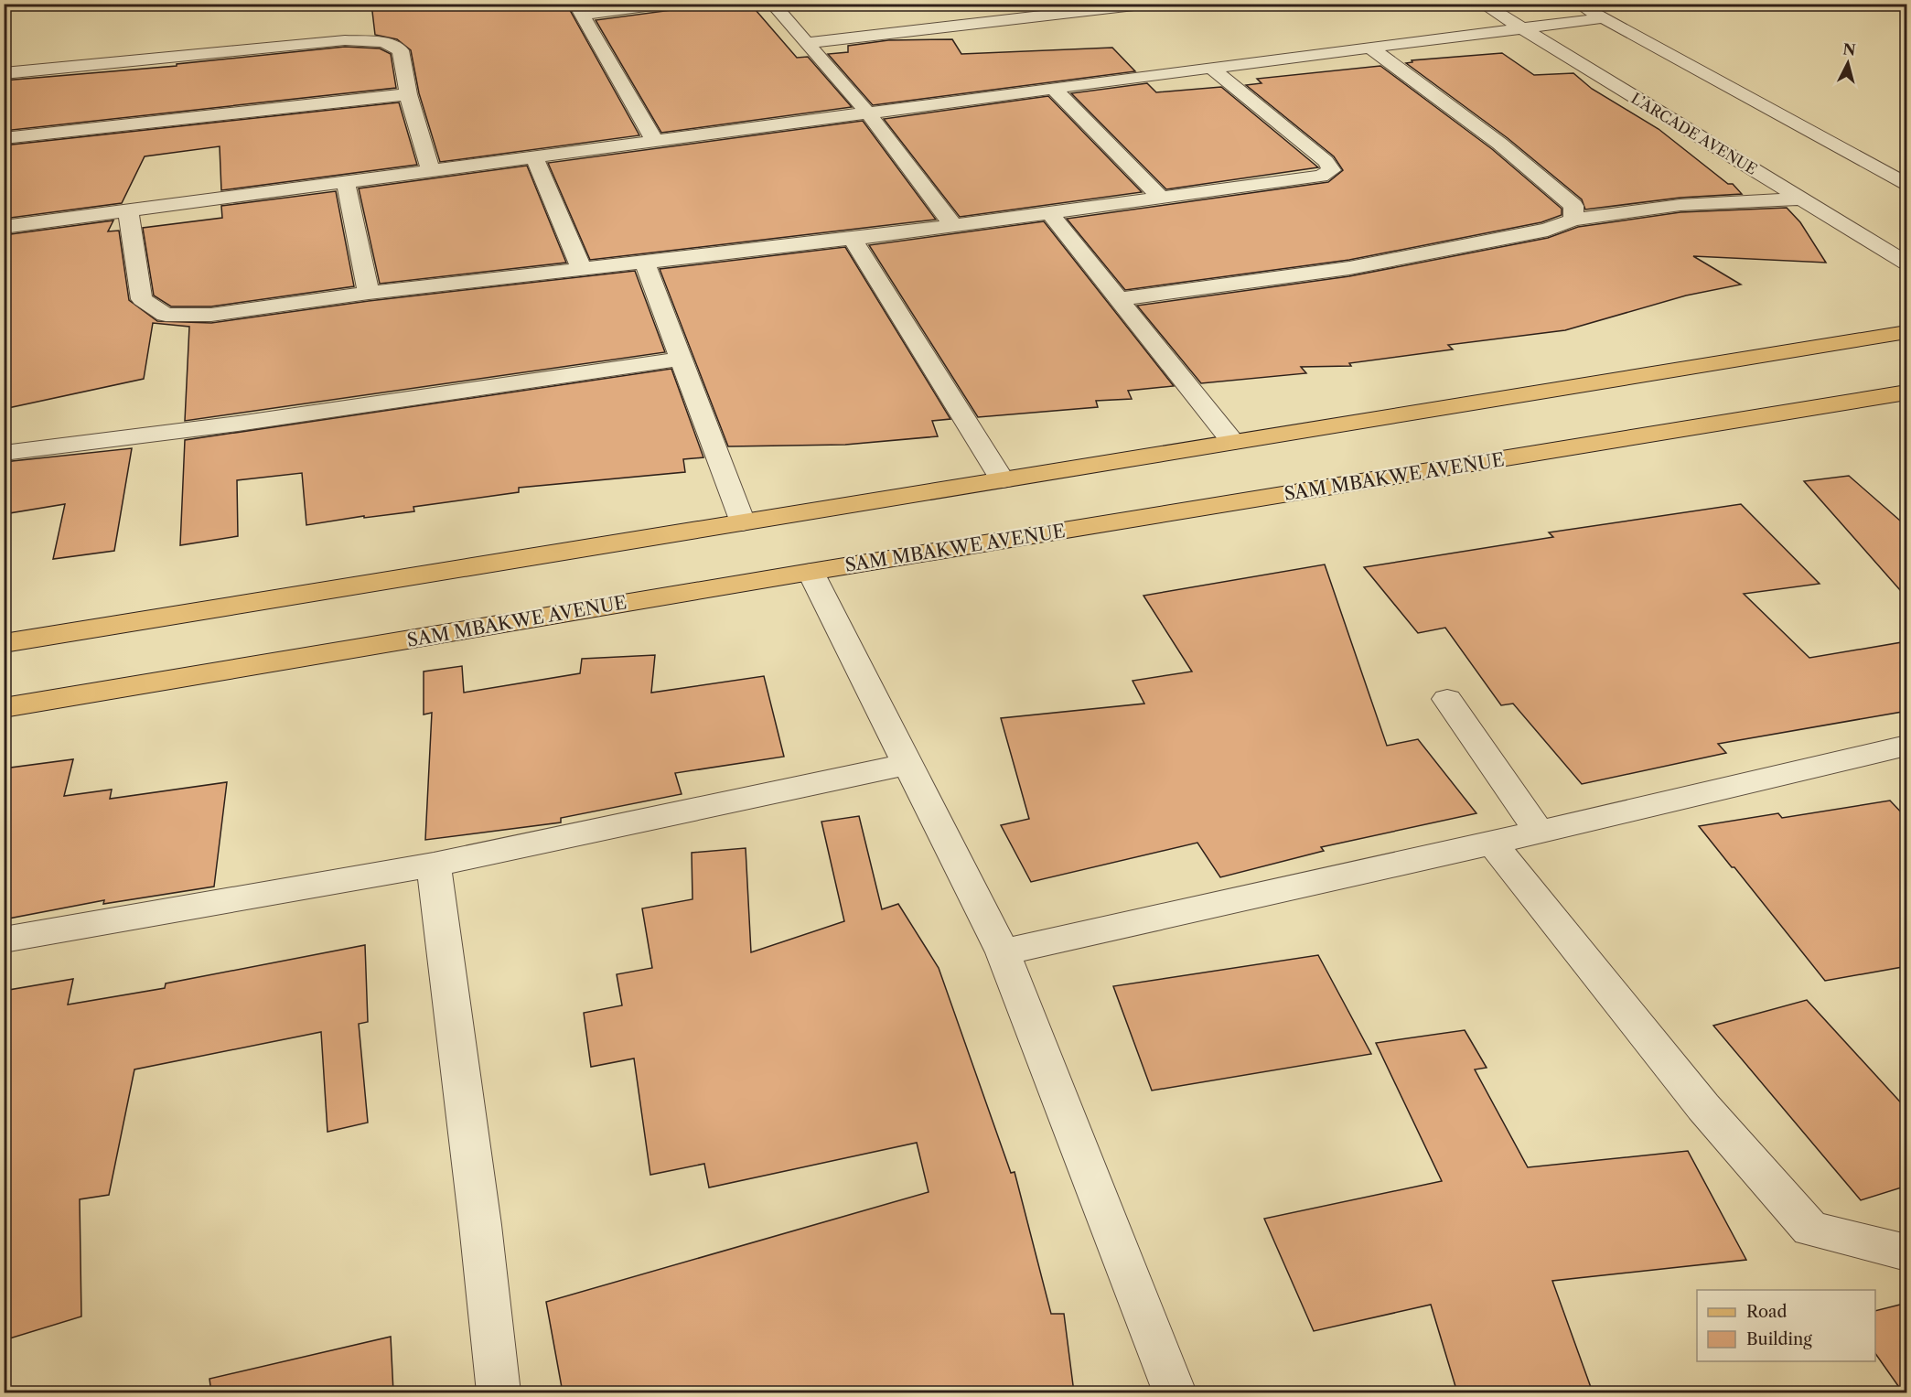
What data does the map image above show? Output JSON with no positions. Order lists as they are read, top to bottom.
{
  "streets": {
    "main road": ["SAM MBAKWE AVENUE"],
    "street": ["L’ARCADE AVENUE"]
  },
  "legend": ["Road", "Building"],
  "north": "top"
}
